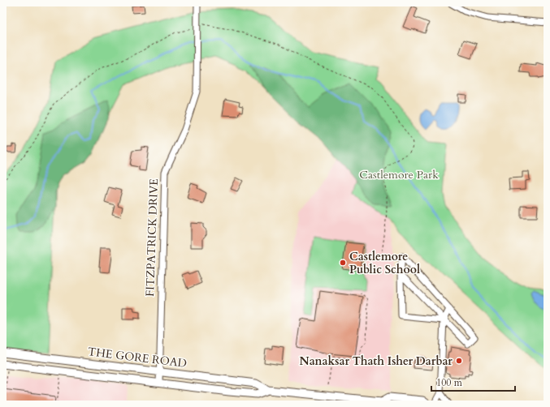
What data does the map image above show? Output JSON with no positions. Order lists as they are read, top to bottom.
{
  "streets": {
    "main road": ["THE GORE ROAD"],
    "street": ["FITZPATRICK DRIVE"]
  },
  "crossings": [
    ["FITZPATRICK DRIVE", "THE GORE ROAD"]
  ],
  "parks": ["Castlemore Park"],
  "places": ["Castlemore Public School", "Nanaksar Thath Isher Darbar"],
  "scale_bar": "100 m"
}
